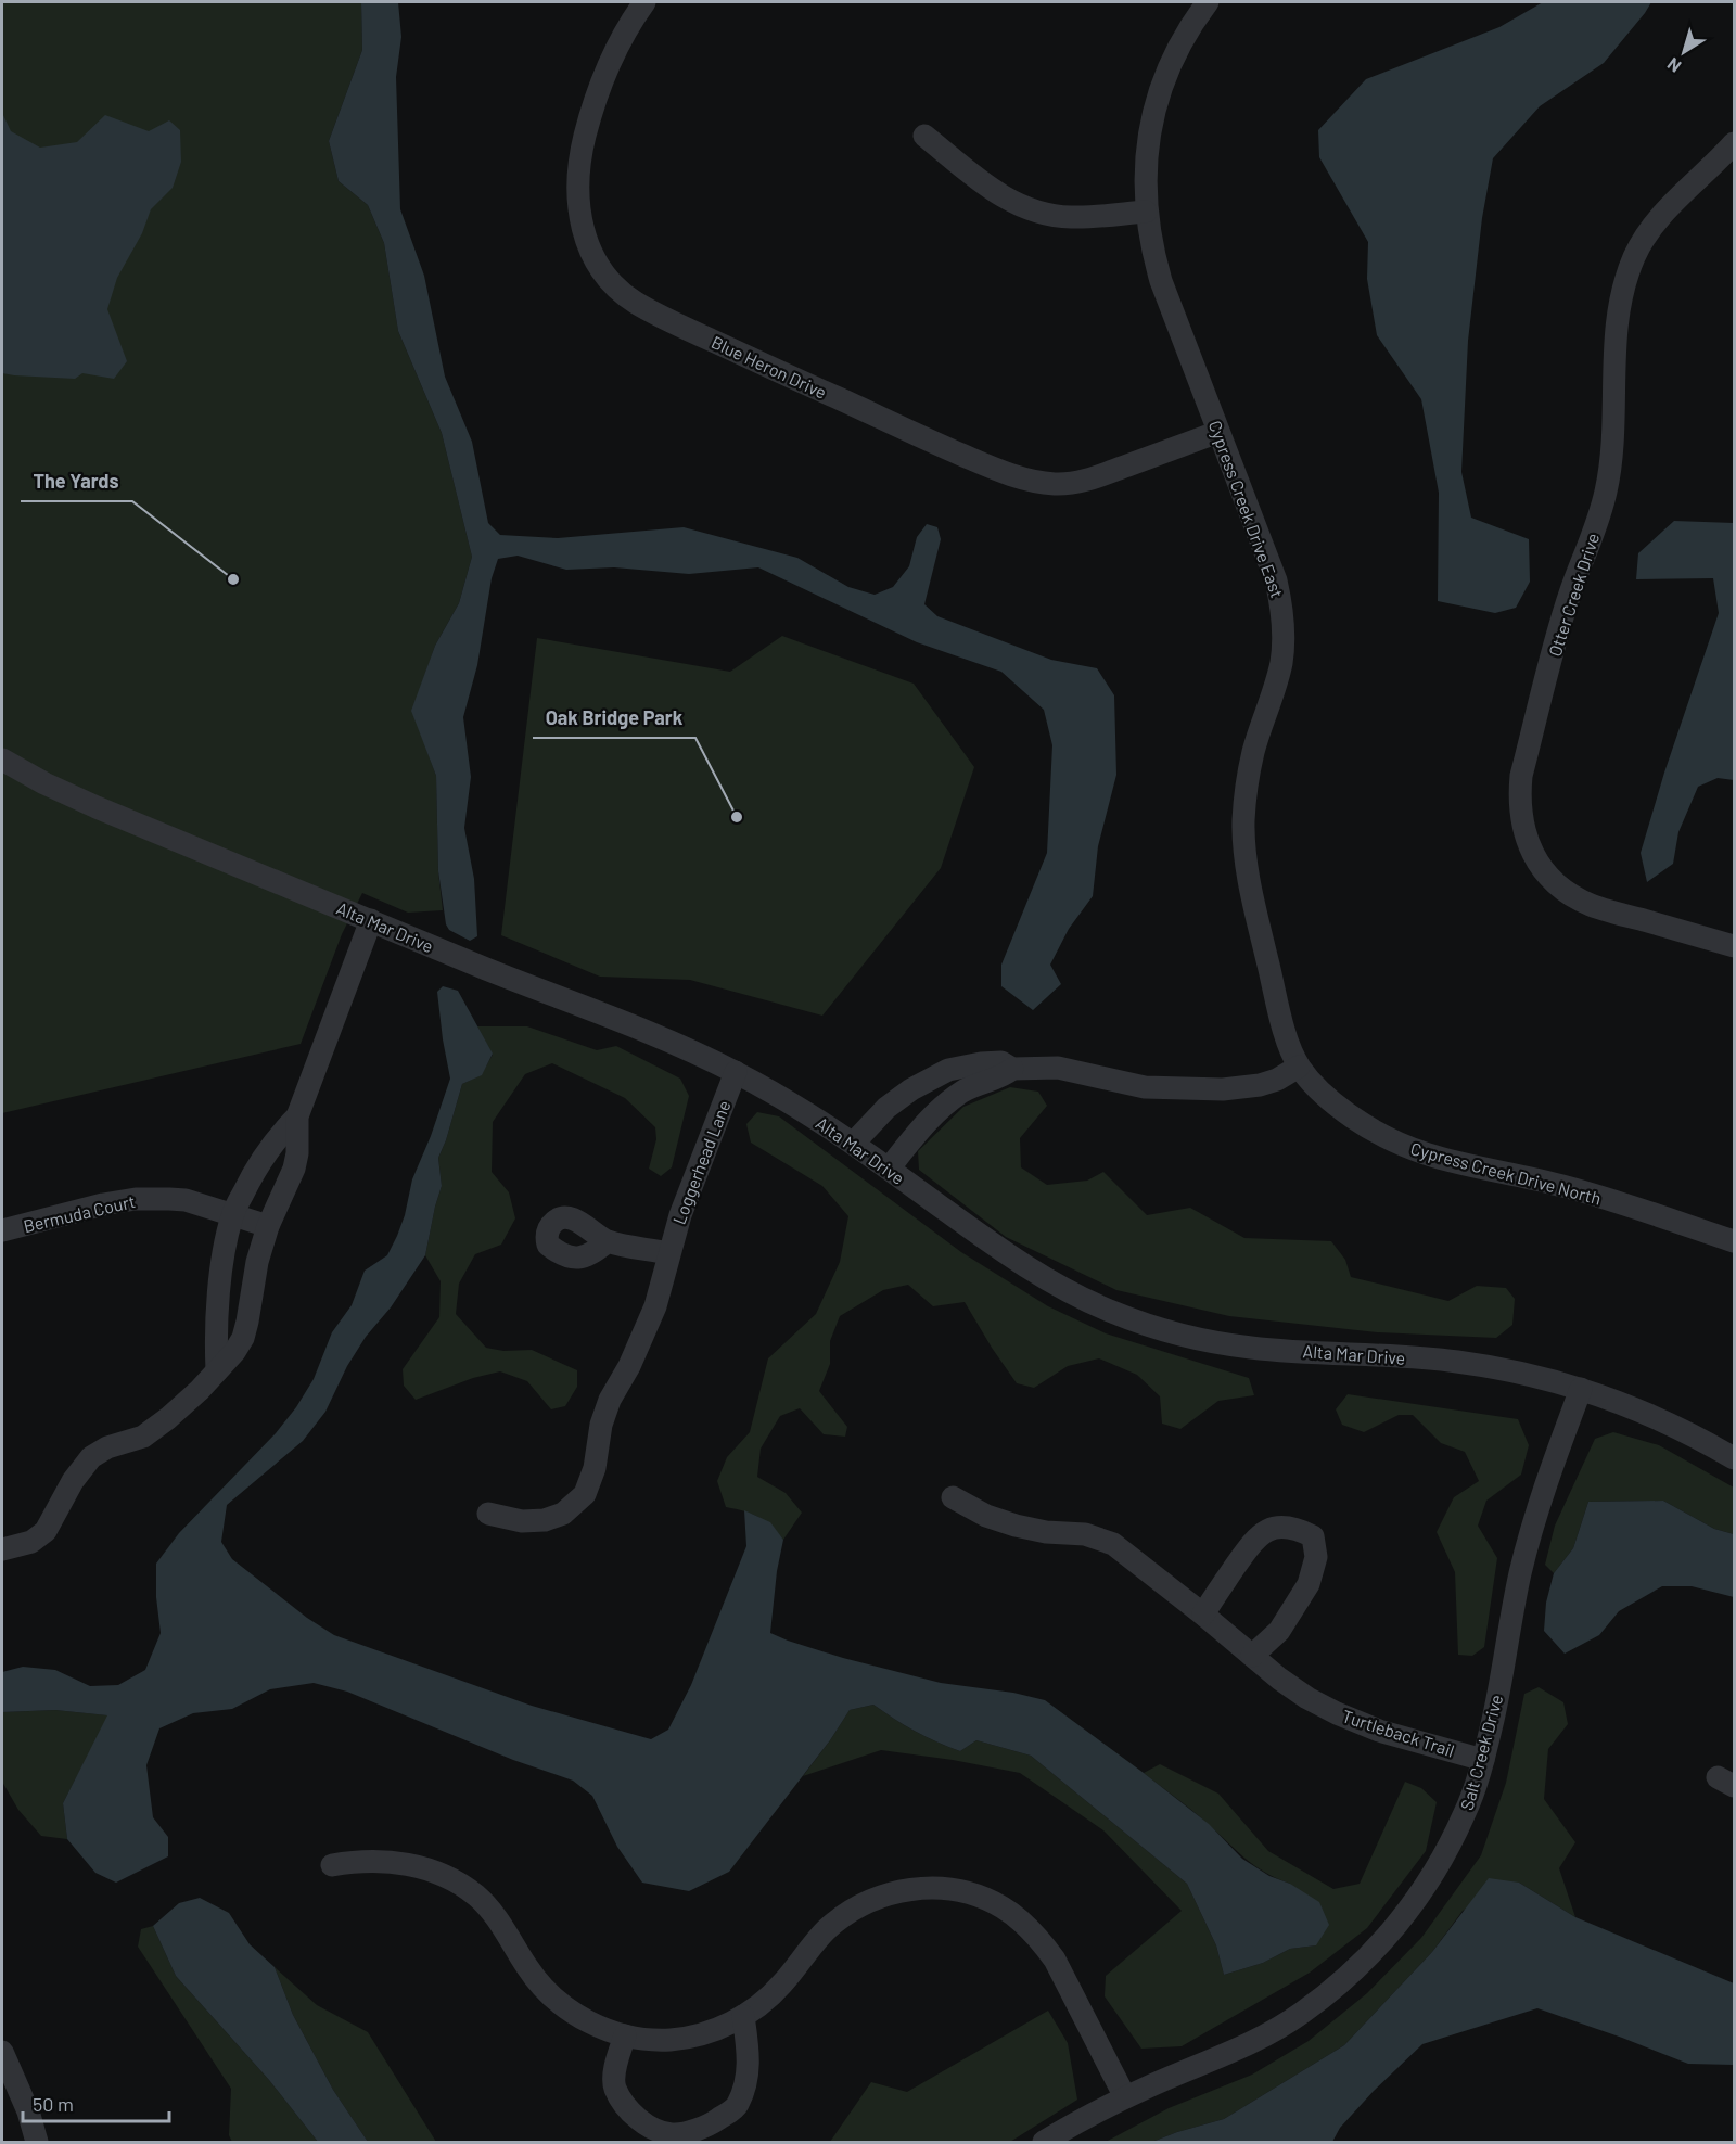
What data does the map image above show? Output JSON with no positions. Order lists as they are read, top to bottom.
{
  "streets": {
    "street": [
      "Blue Heron Drive",
      "Cypress Creek Drive East",
      "Otter Creek Drive",
      "Alta Mar Drive",
      "Loggerhead Lane",
      "Cypress Creek Drive North",
      "Bermuda Court",
      "Turtleback Trail",
      "Salt Creek Drive"
    ]
  },
  "crossings": [
    ["Blue Heron Drive", "Cypress Creek Drive East"],
    ["Cypress Creek Drive East", "Cypress Creek Drive North"],
    ["Alta Mar Drive", "Loggerhead Lane"],
    ["Alta Mar Drive", "Salt Creek Drive"],
    ["Turtleback Trail", "Salt Creek Drive"]
  ],
  "places": ["The Yards", "Oak Bridge Park"],
  "scale_bar": "50 m",
  "north": "bottom left"
}
